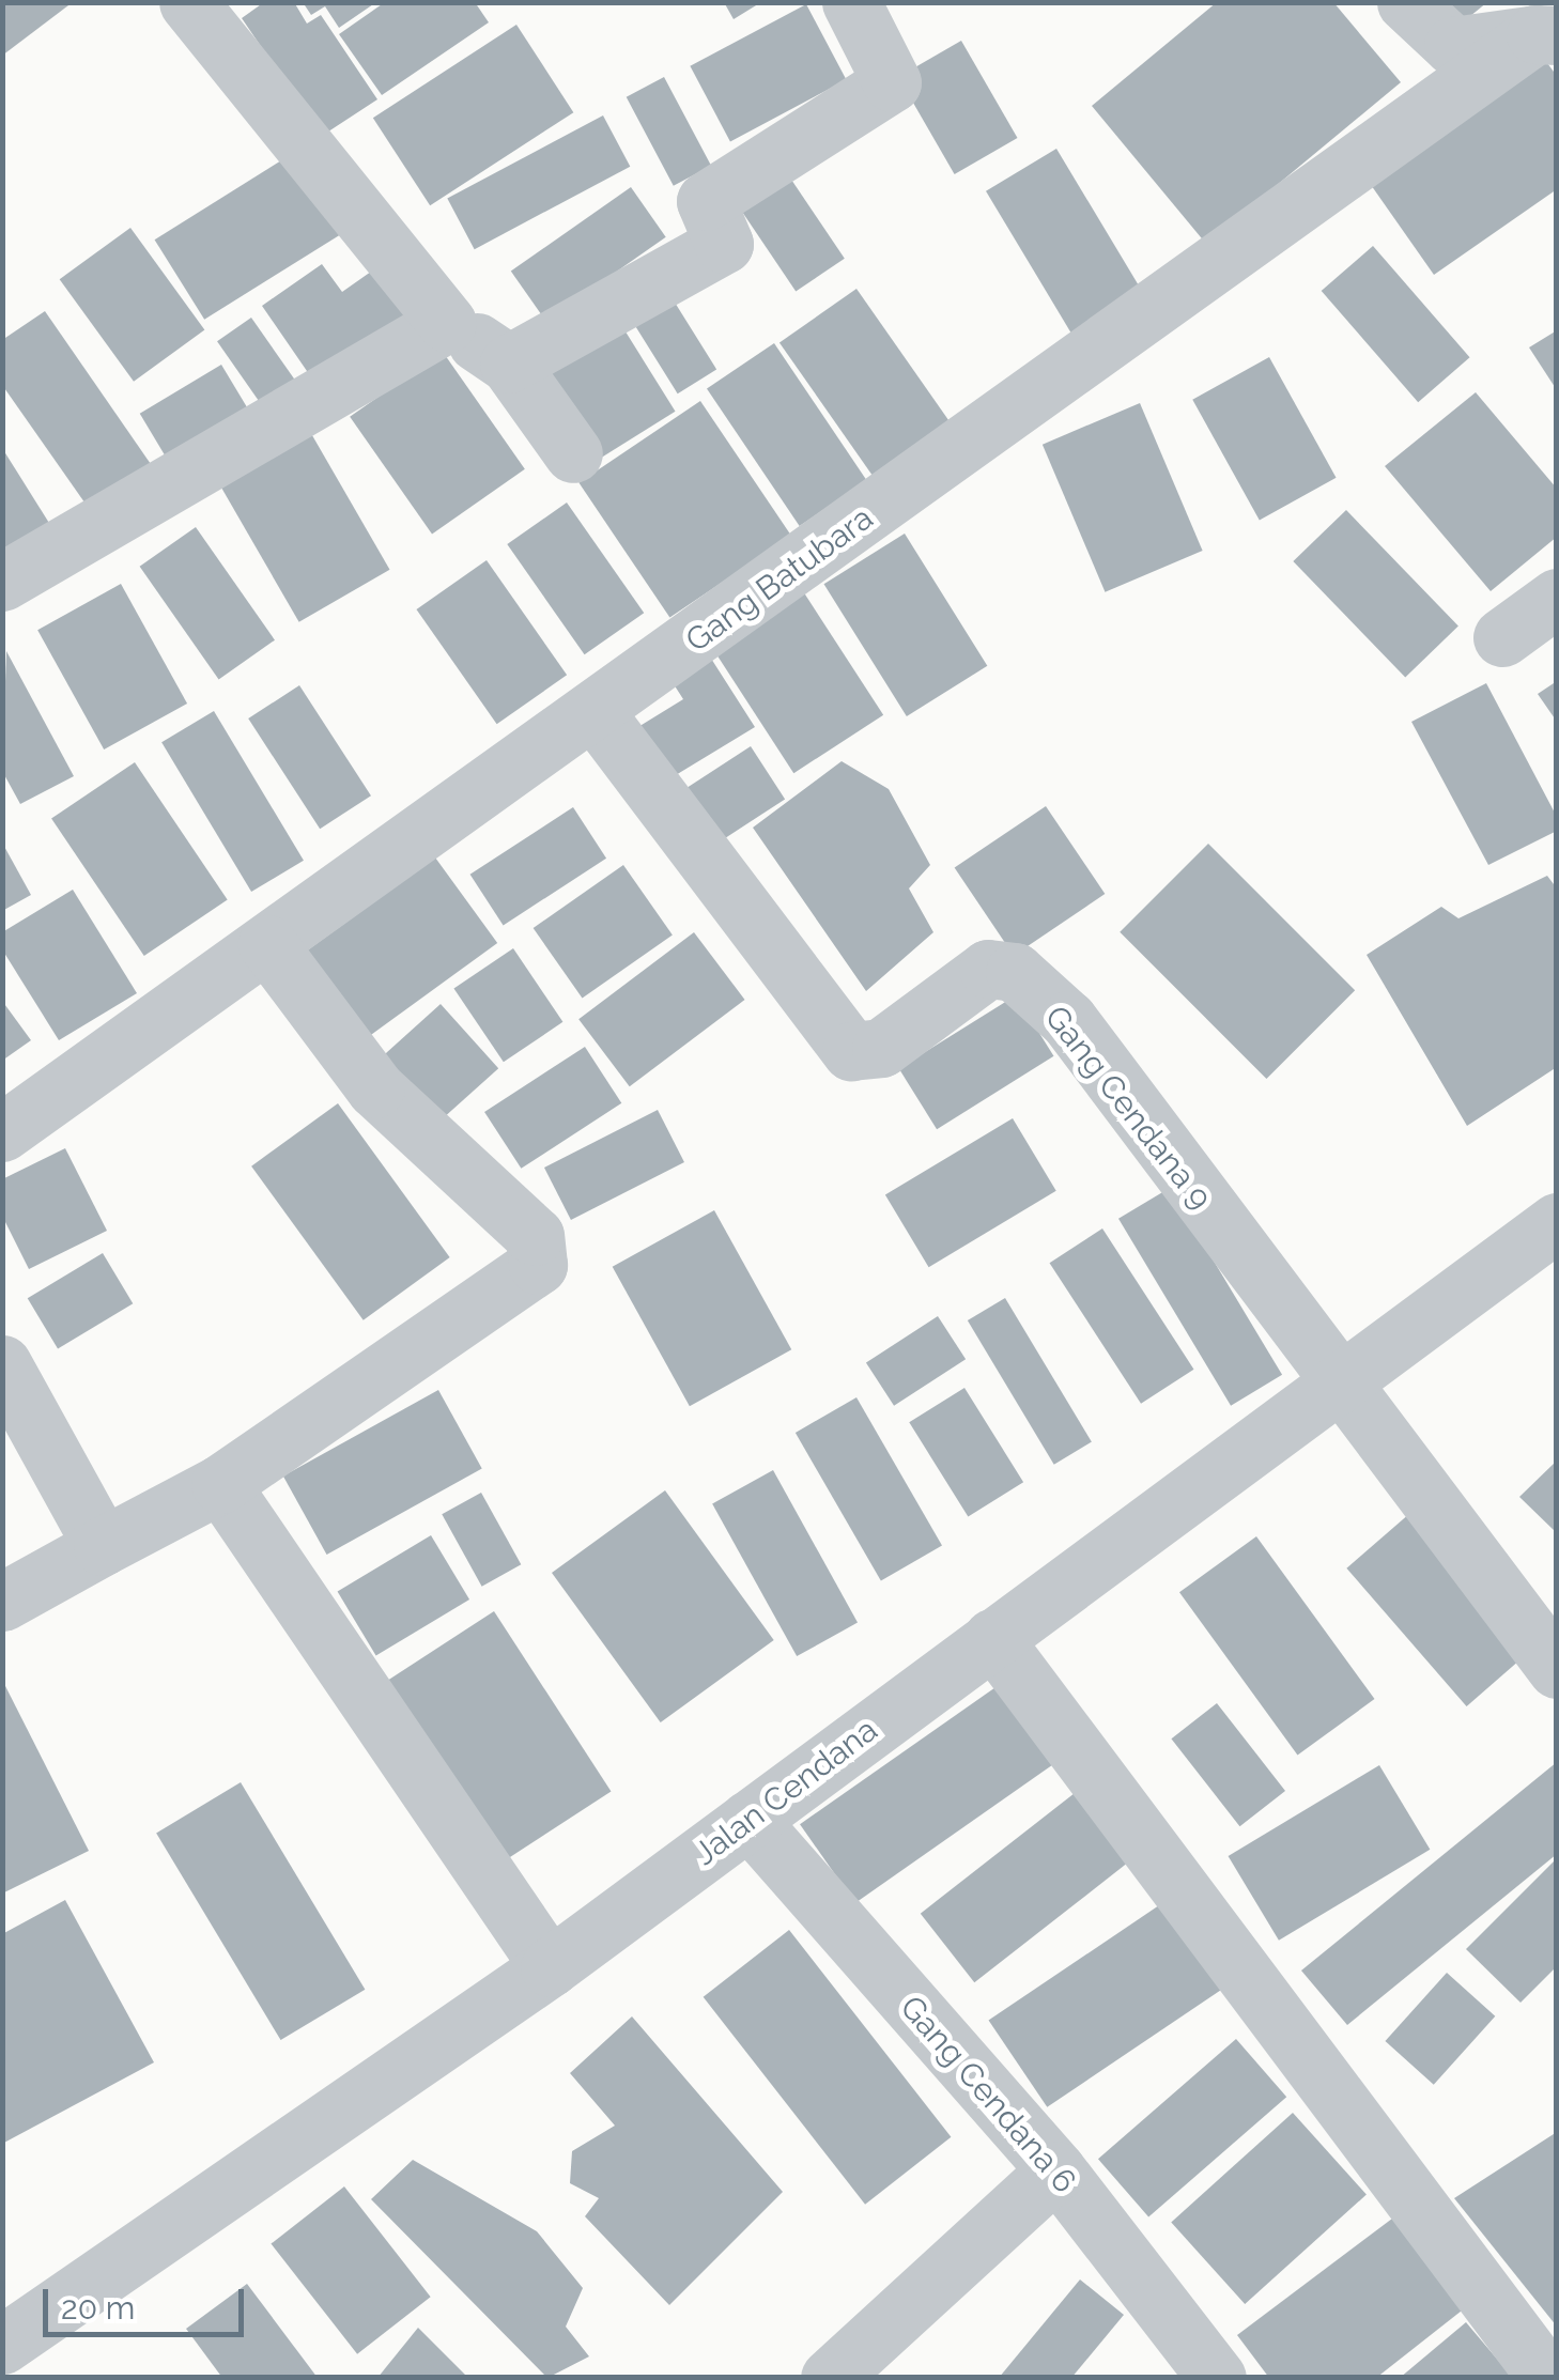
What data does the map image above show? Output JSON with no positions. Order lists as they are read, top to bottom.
{
  "streets": {
    "street": [
      "Gang Batubara",
      "Gang Cendana 9",
      "Jalan Cendana",
      "Gang Cendana 6"
    ]
  },
  "crossings": [
    ["Gang Batubara", "Gang Cendana 9"],
    ["Gang Cendana 9", "Jalan Cendana"],
    ["Jalan Cendana", "Gang Cendana 6"]
  ],
  "scale_bar": "20 m"
}
